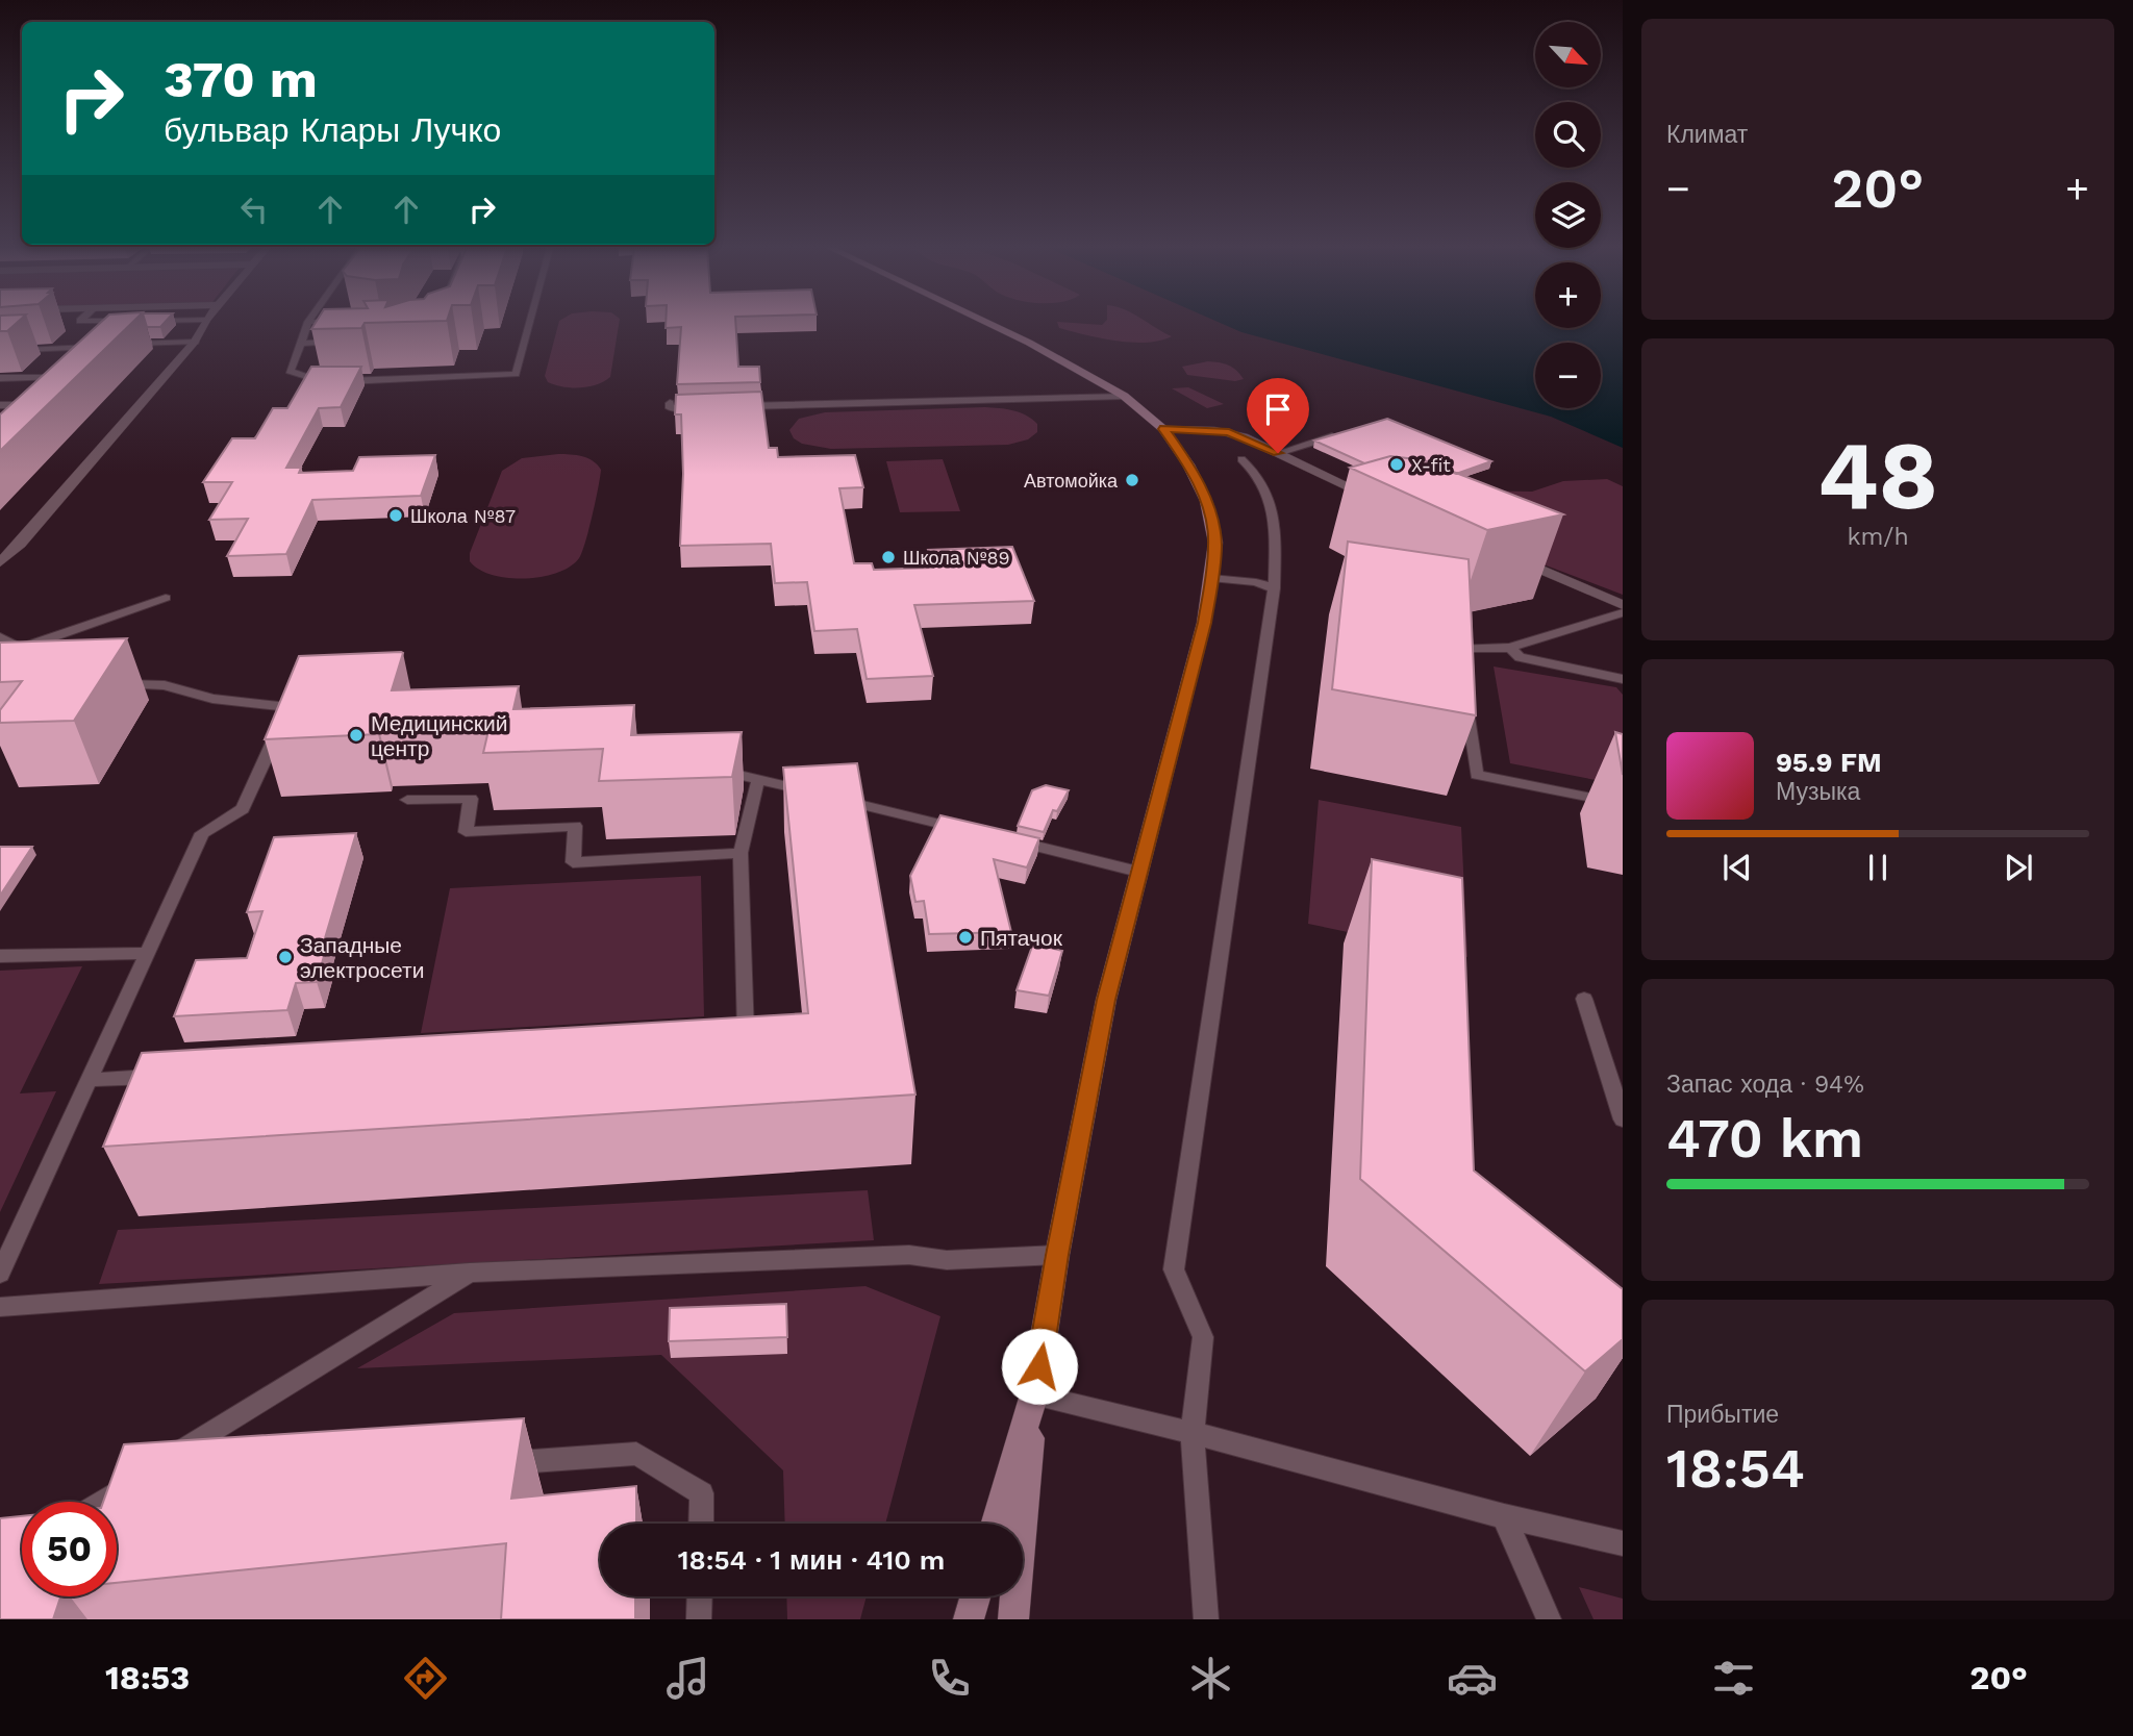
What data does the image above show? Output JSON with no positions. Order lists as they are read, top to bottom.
{
  "places": [
    "X-fit",
    "Автомойка",
    "Школа №87",
    "Школа №89",
    "Медицинский центр",
    "Пятачок",
    "Западные электросети"
  ],
  "north": "bottom right",
  "page": {
    "tile": [
      "Климат",
      ["48", "km/h"],
      ["Запас хода · 94%", "470 km"],
      ["Прибытие", "18:54"]
    ],
    "map_buttons": ["+", "−"],
    "turn": ["370 m", "бульвар Клары Лучко"],
    "heat": ["−", "20°", "+"],
    "song": ["95.9 FM", "Музыка"],
    "limit": "50",
    "trip": "18:54 · 1 мин · 410 m",
    "tabs": ["18:53", "20°"]
  }
}
